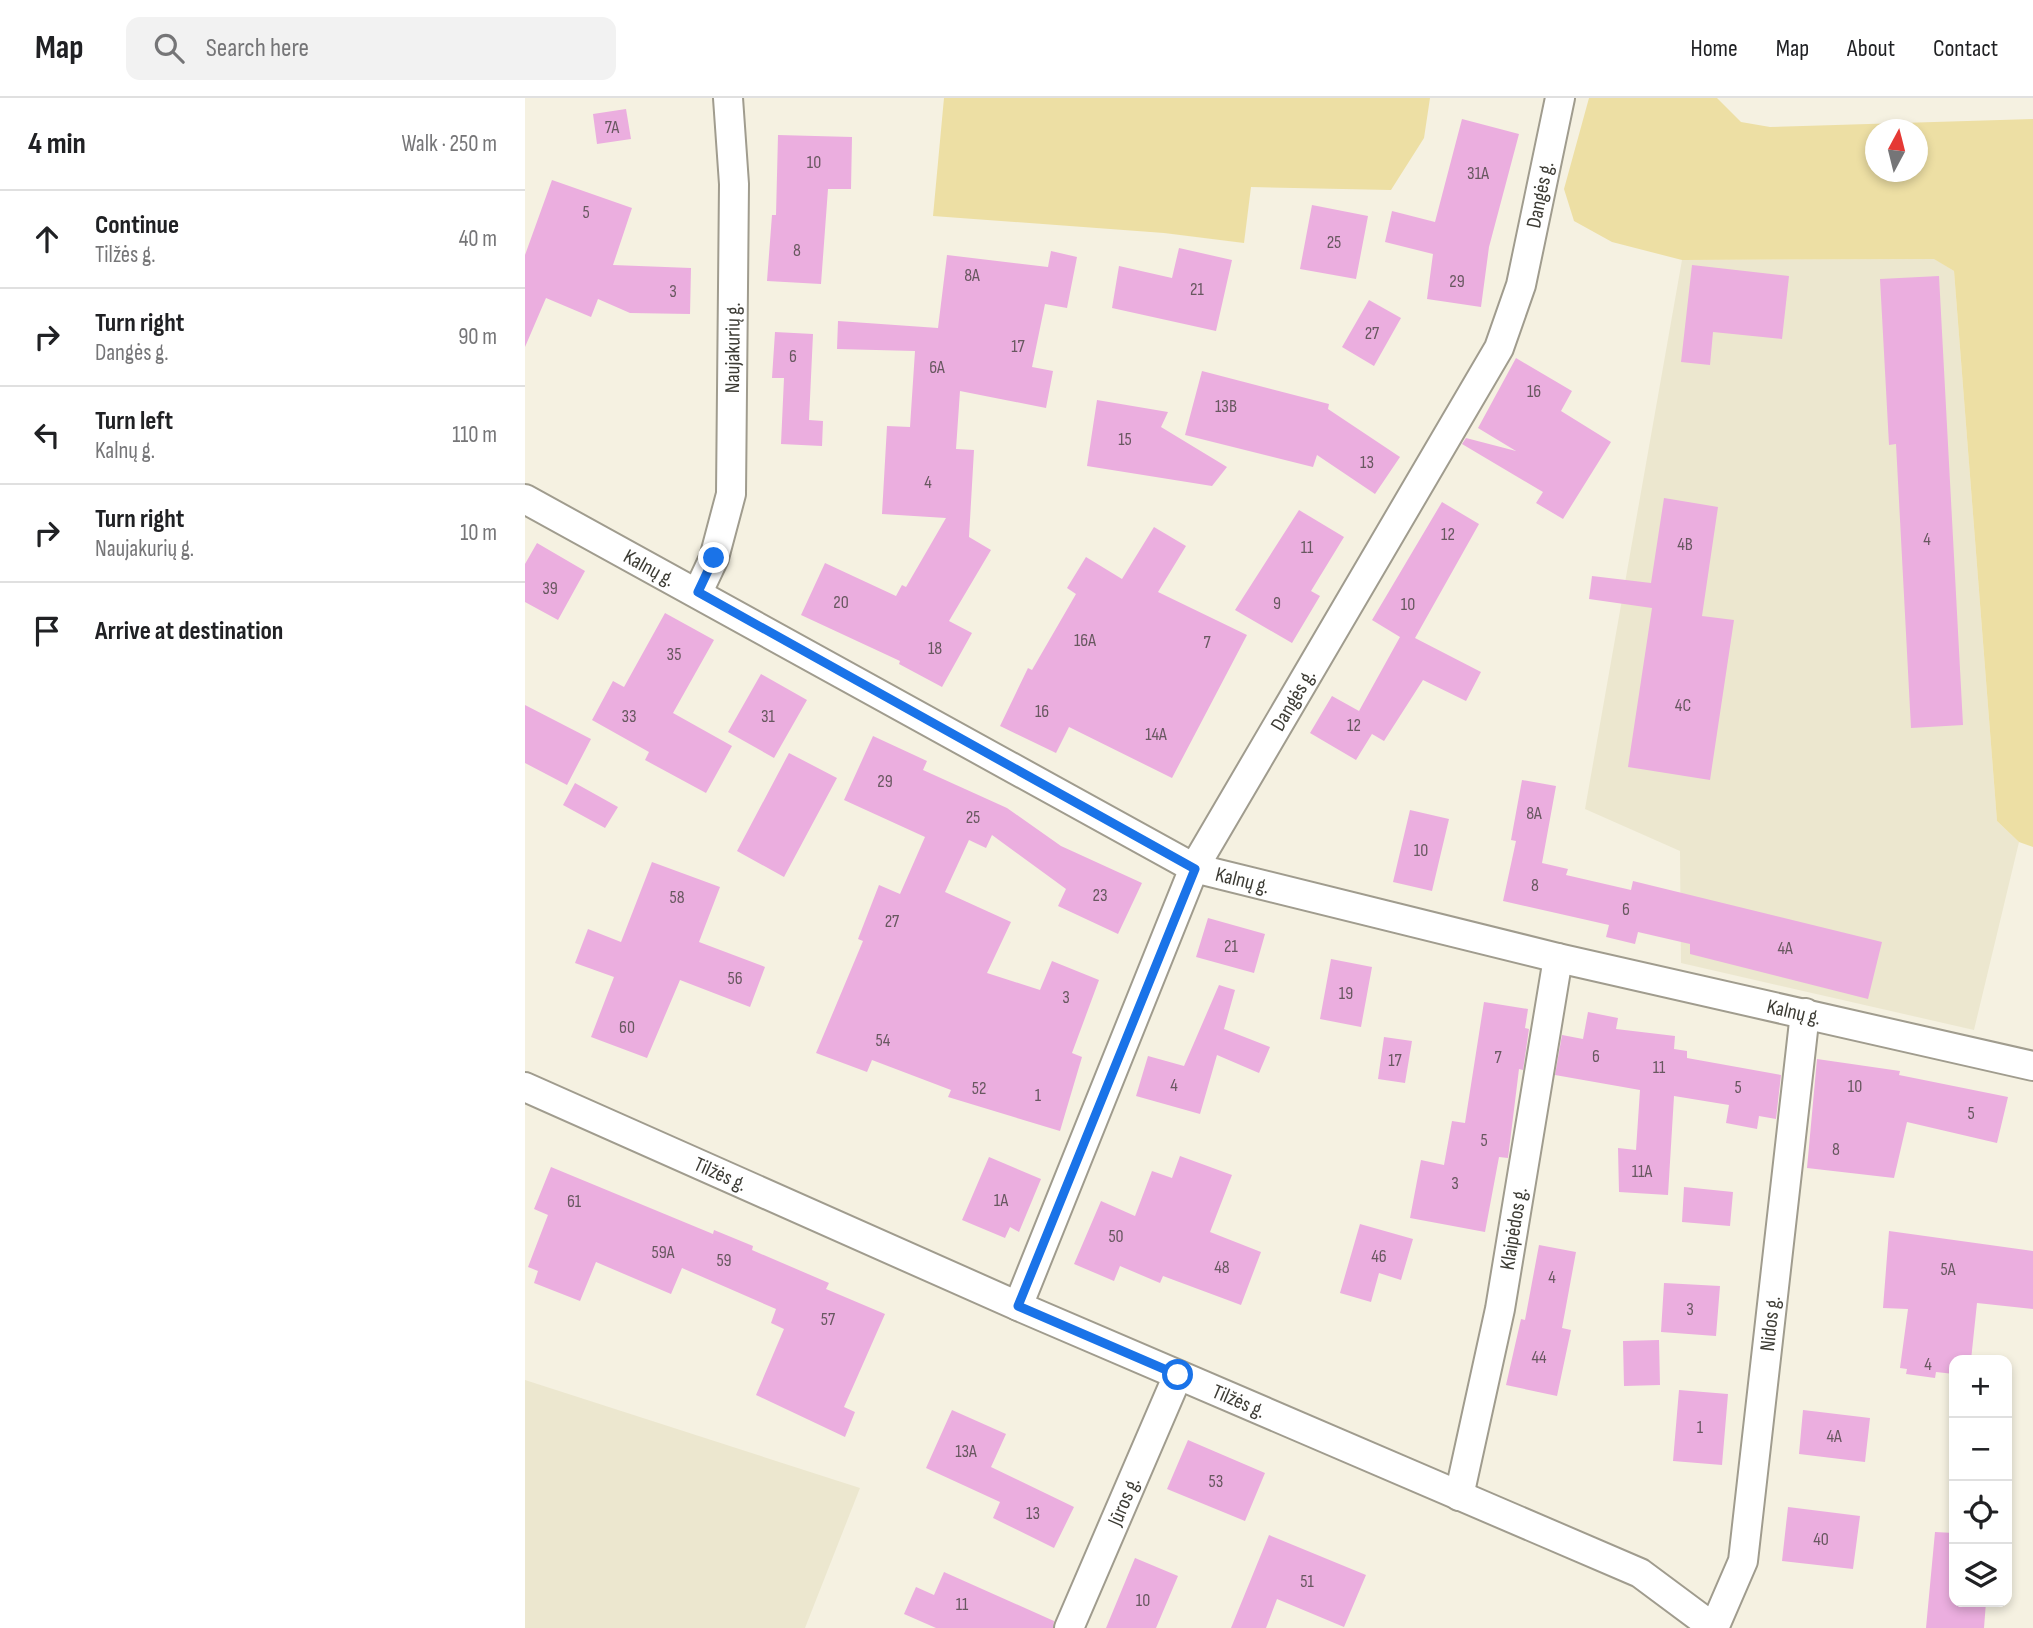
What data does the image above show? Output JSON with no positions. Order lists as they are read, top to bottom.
{
  "streets": {
    "street": [
      "Dangės g.",
      "Naujakurių g.",
      "Kalnų g.",
      "Tilžės g.",
      "Klaipėdos g.",
      "Nidos g.",
      "Jūros g."
    ]
  },
  "crossings": [
    ["Dangės g.", "Kalnų g."],
    ["Dangės g.", "Tilžės g."],
    ["Naujakurių g.", "Kalnų g."],
    ["Kalnų g.", "Klaipėdos g."],
    ["Kalnų g.", "Nidos g."],
    ["Tilžės g.", "Klaipėdos g."],
    ["Tilžės g.", "Nidos g."],
    ["Tilžės g.", "Jūros g."]
  ],
  "house_numbers": [
    "7A",
    "10",
    "31A",
    "5",
    "25",
    "8",
    "8A",
    "29",
    "21",
    "3",
    "27",
    "17",
    "6",
    "6A",
    "16",
    "13B",
    "15",
    "13",
    "4",
    "12",
    "4",
    "4B",
    "11",
    "39",
    "20",
    "9",
    "10",
    "16A",
    "7",
    "18",
    "35",
    "4C",
    "16",
    "33",
    "31",
    "12",
    "14A",
    "29",
    "8A",
    "25",
    "10",
    "8",
    "23",
    "58",
    "6",
    "27",
    "21",
    "4A",
    "56",
    "19",
    "3",
    "60",
    "54",
    "6",
    "7",
    "17",
    "11",
    "4",
    "10",
    "5",
    "52",
    "1",
    "5",
    "5",
    "8",
    "11A",
    "3",
    "1A",
    "61",
    "50",
    "59A",
    "46",
    "59",
    "48",
    "5A",
    "4",
    "3",
    "57",
    "44",
    "4",
    "1",
    "4A",
    "13A",
    "53",
    "13",
    "40",
    "51",
    "10",
    "11"
  ],
  "north": "top",
  "page": {
    "header": "Map",
    "search": "Search here",
    "nav": [
      "Home",
      "Map",
      "About",
      "Contact"
    ],
    "heading": ["4 min", "Walk · 250 m"],
    "list": [
      ["Continue", "Tilžės g.", "40 m"],
      ["Turn right", "Dangės g.", "90 m"],
      ["Turn left", "Kalnų g.", "110 m"],
      ["Turn right", "Naujakurių g.", "10 m"],
      "Arrive at destination"
    ],
    "map_buttons": ["+", "−"]
  }
}
